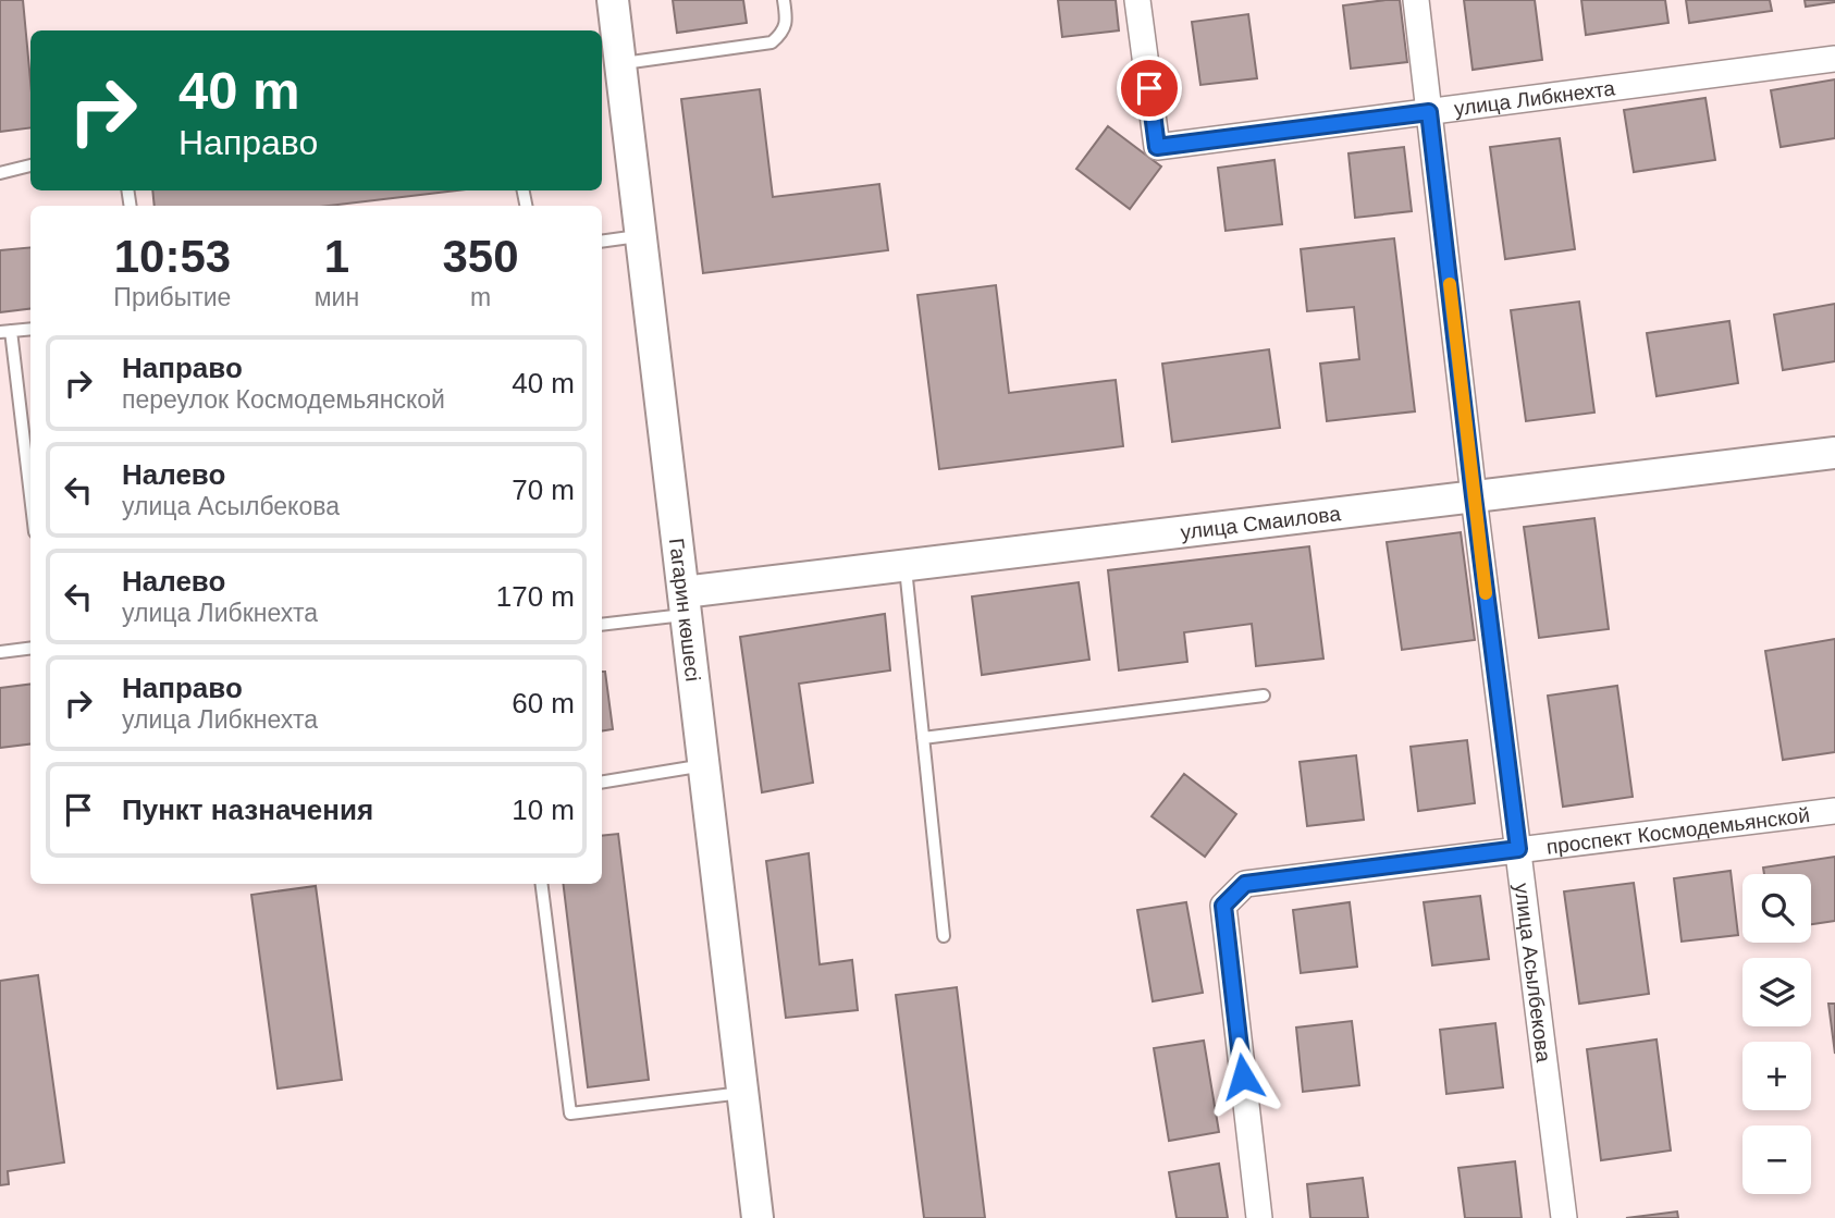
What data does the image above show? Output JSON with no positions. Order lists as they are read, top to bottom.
{
  "streets": {
    "street": [
      "улица Либкнехта",
      "улица Смаилова",
      "Гагарин көшесі",
      "проспект Космодемьянской",
      "улица Асылбекова"
    ]
  },
  "crossings": [
    ["улица Либкнехта", "улица Асылбекова"],
    ["улица Смаилова", "Гагарин көшесі"],
    ["улица Смаилова", "улица Асылбекова"],
    ["проспект Космодемьянской", "улица Асылбекова"]
  ],
  "page": {
    "turn": ["40 m", "Направо"],
    "eta": [
      "10:53",
      "Прибытие",
      "1",
      "мин",
      "350",
      "m"
    ],
    "list": [
      {
        "name": "Направо",
        "note": "переулок Космодемьянской",
        "value": "40 m"
      },
      {
        "name": "Налево",
        "note": "улица Асылбекова",
        "value": "70 m"
      },
      {
        "name": "Налево",
        "note": "улица Либкнехта",
        "value": "170 m"
      },
      {
        "name": "Направо",
        "note": "улица Либкнехта",
        "value": "60 m"
      },
      {
        "name": "Пункт назначения",
        "value": "10 m"
      }
    ],
    "map_buttons": ["+", "−"]
  }
}
